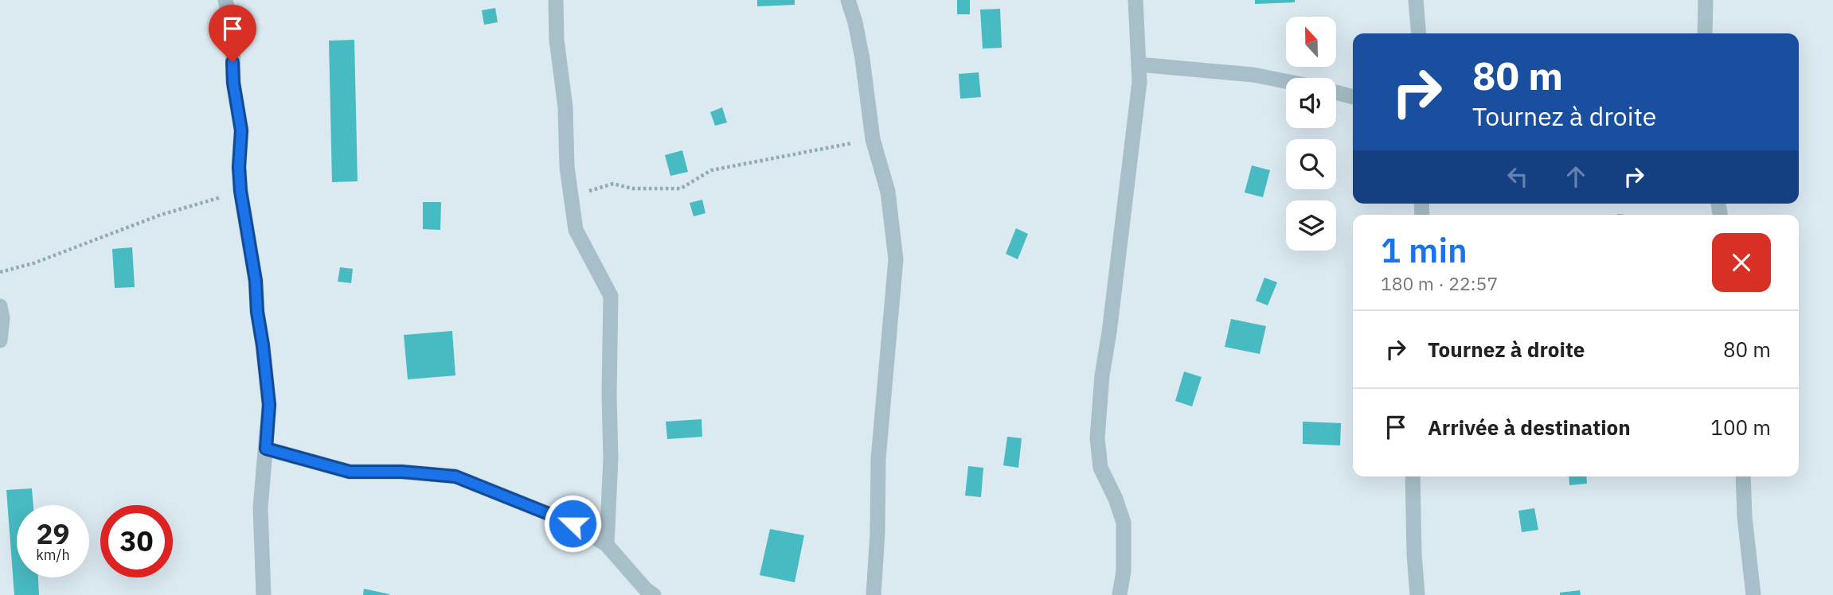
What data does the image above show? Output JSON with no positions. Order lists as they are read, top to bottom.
{
  "north": "top",
  "page": {
    "turn": ["80 m", "Tournez à droite"],
    "heading": ["1 min", "180 m · 22:57"],
    "list": [
      {
        "name": "Tournez à droite",
        "value": "80 m"
      },
      {
        "name": "Arrivée à destination",
        "value": "100 m"
      }
    ],
    "speed": "29 km/h",
    "limit": "30"
  }
}
